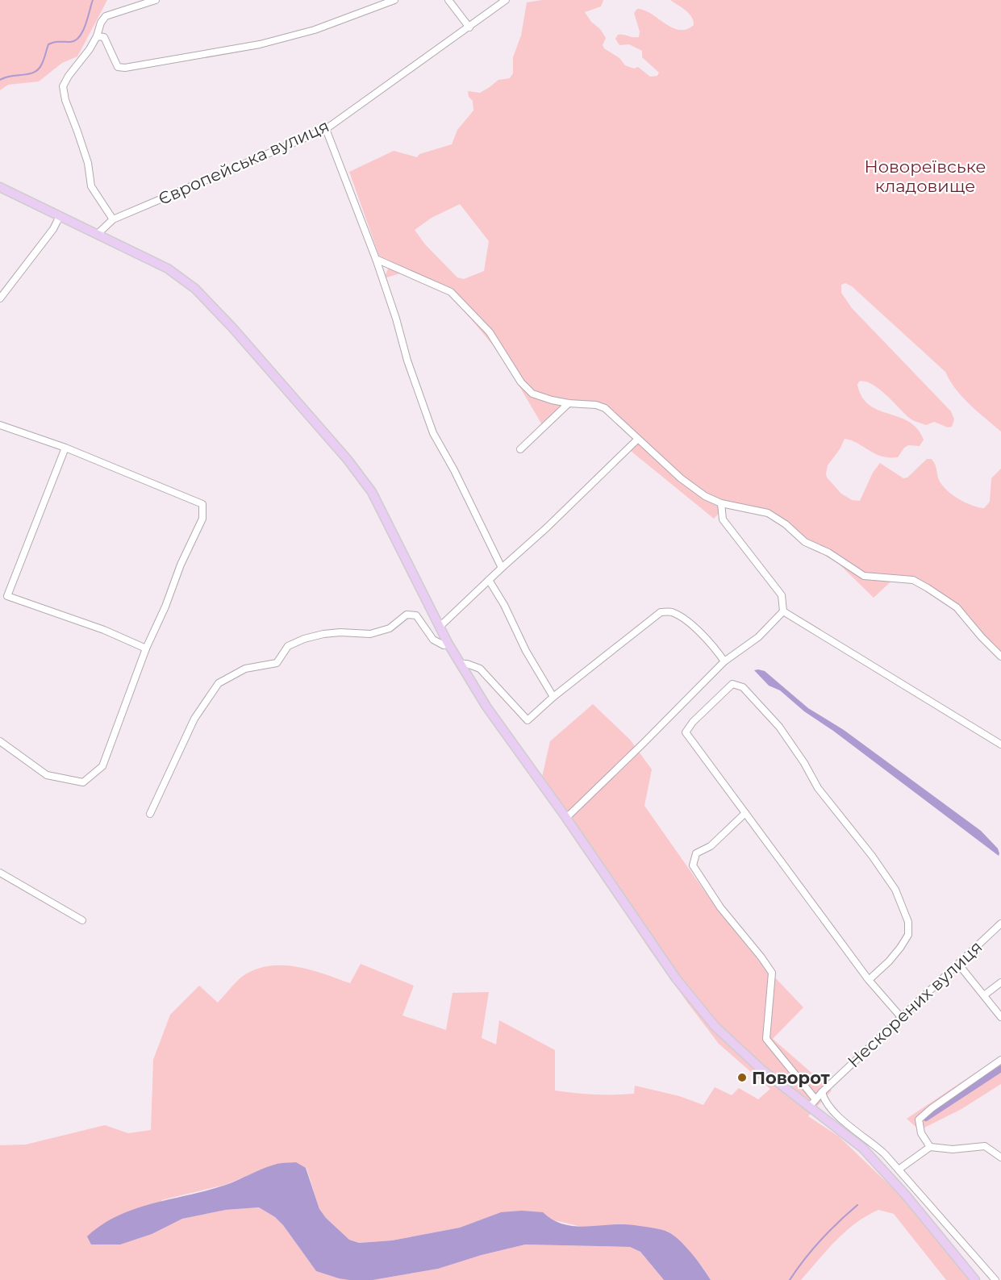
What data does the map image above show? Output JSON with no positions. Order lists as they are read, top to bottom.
{
  "streets": {
    "street": ["Європейська вулиця", "Нескорених вулиця"]
  },
  "parks": ["Новореївське кладовище"],
  "places": ["Поворот"]
}
